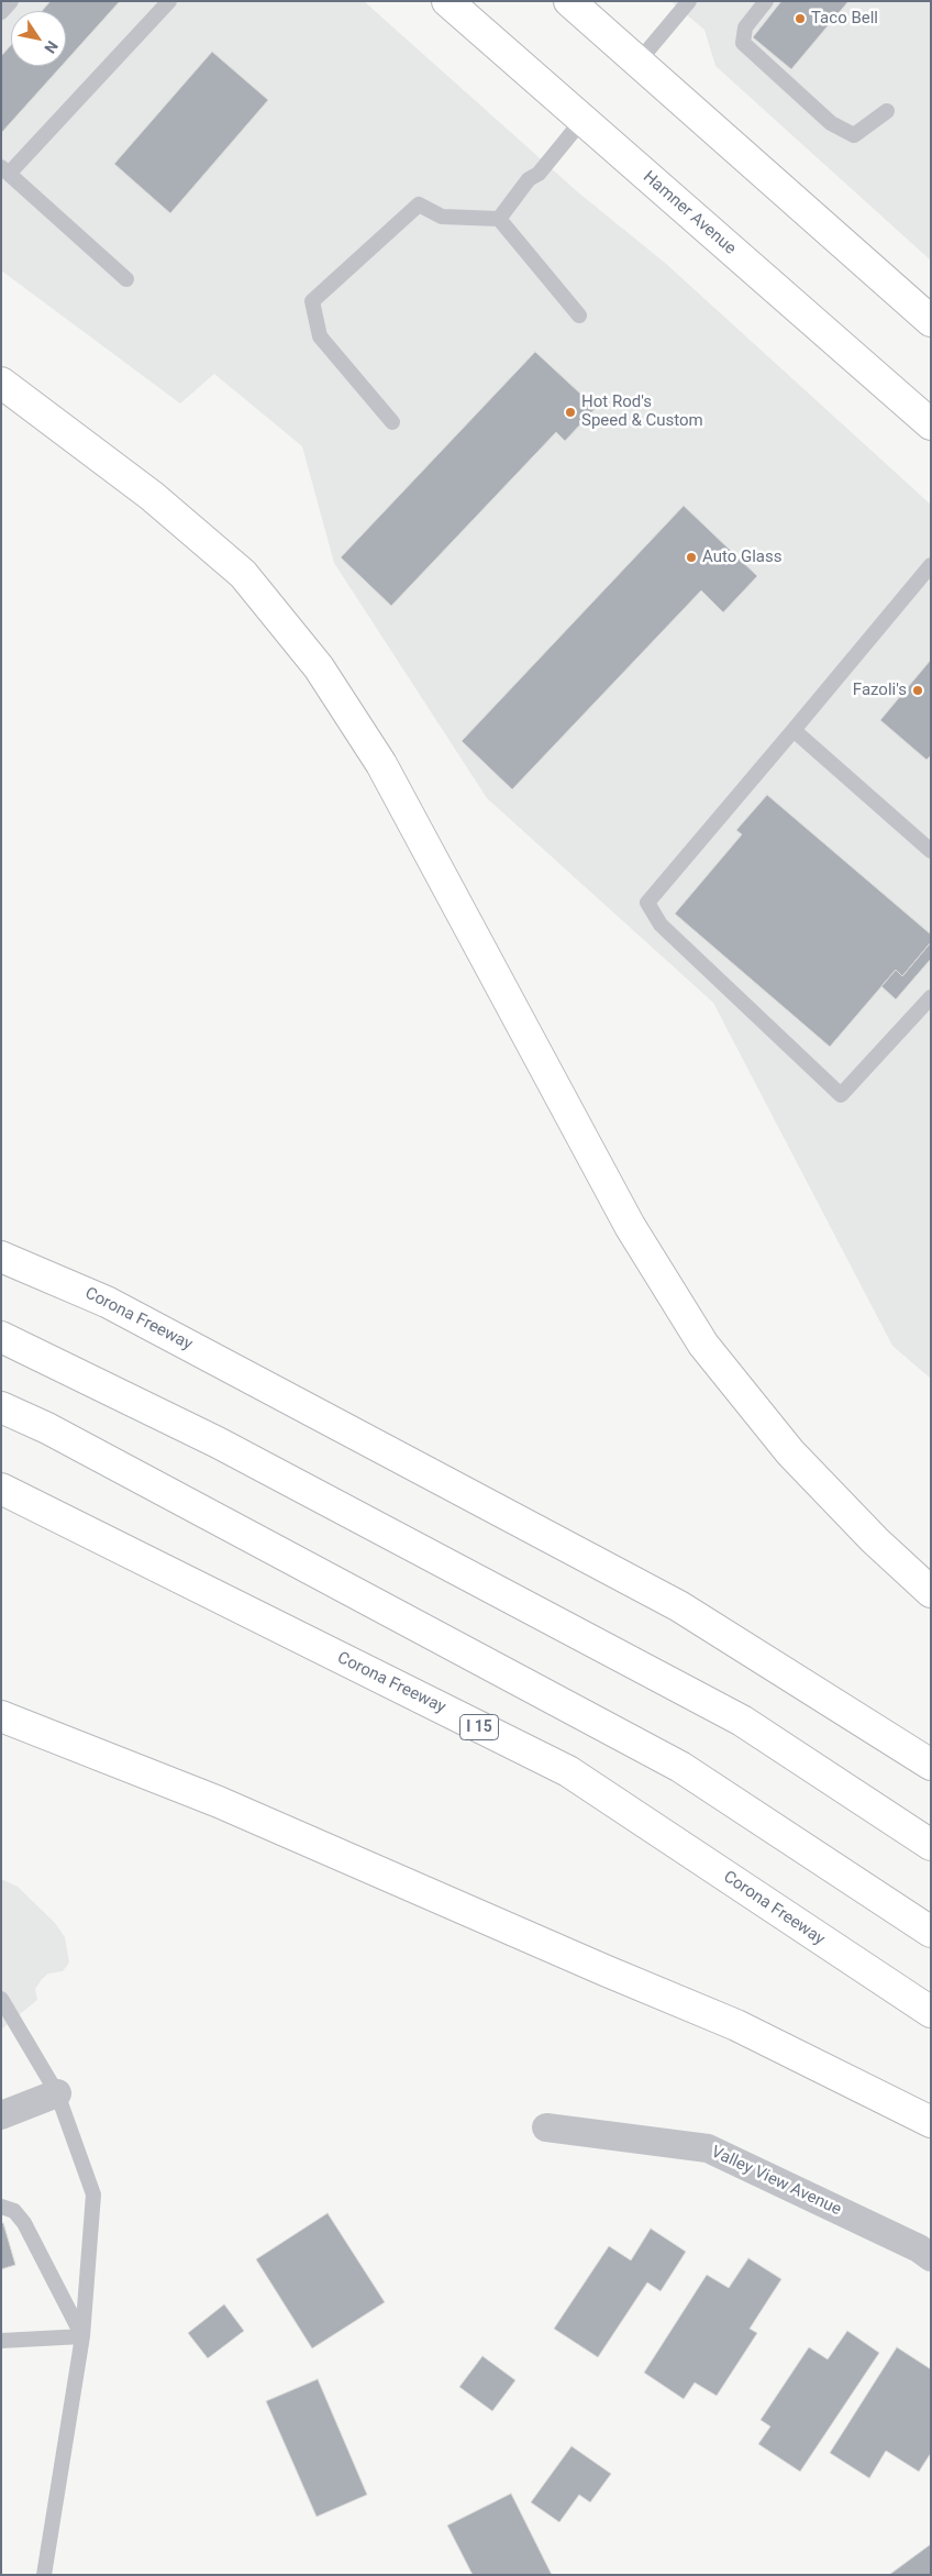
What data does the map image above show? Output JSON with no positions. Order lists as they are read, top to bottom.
{
  "streets": {
    "main road": ["Hamner Avenue", "Corona Freeway", "I 15"],
    "street": ["Valley View Avenue"]
  },
  "places": [
    "Taco Bell",
    "Hot Rod's Speed & Custom",
    "Auto Glass",
    "Fazoli's"
  ],
  "north": "bottom right"
}
